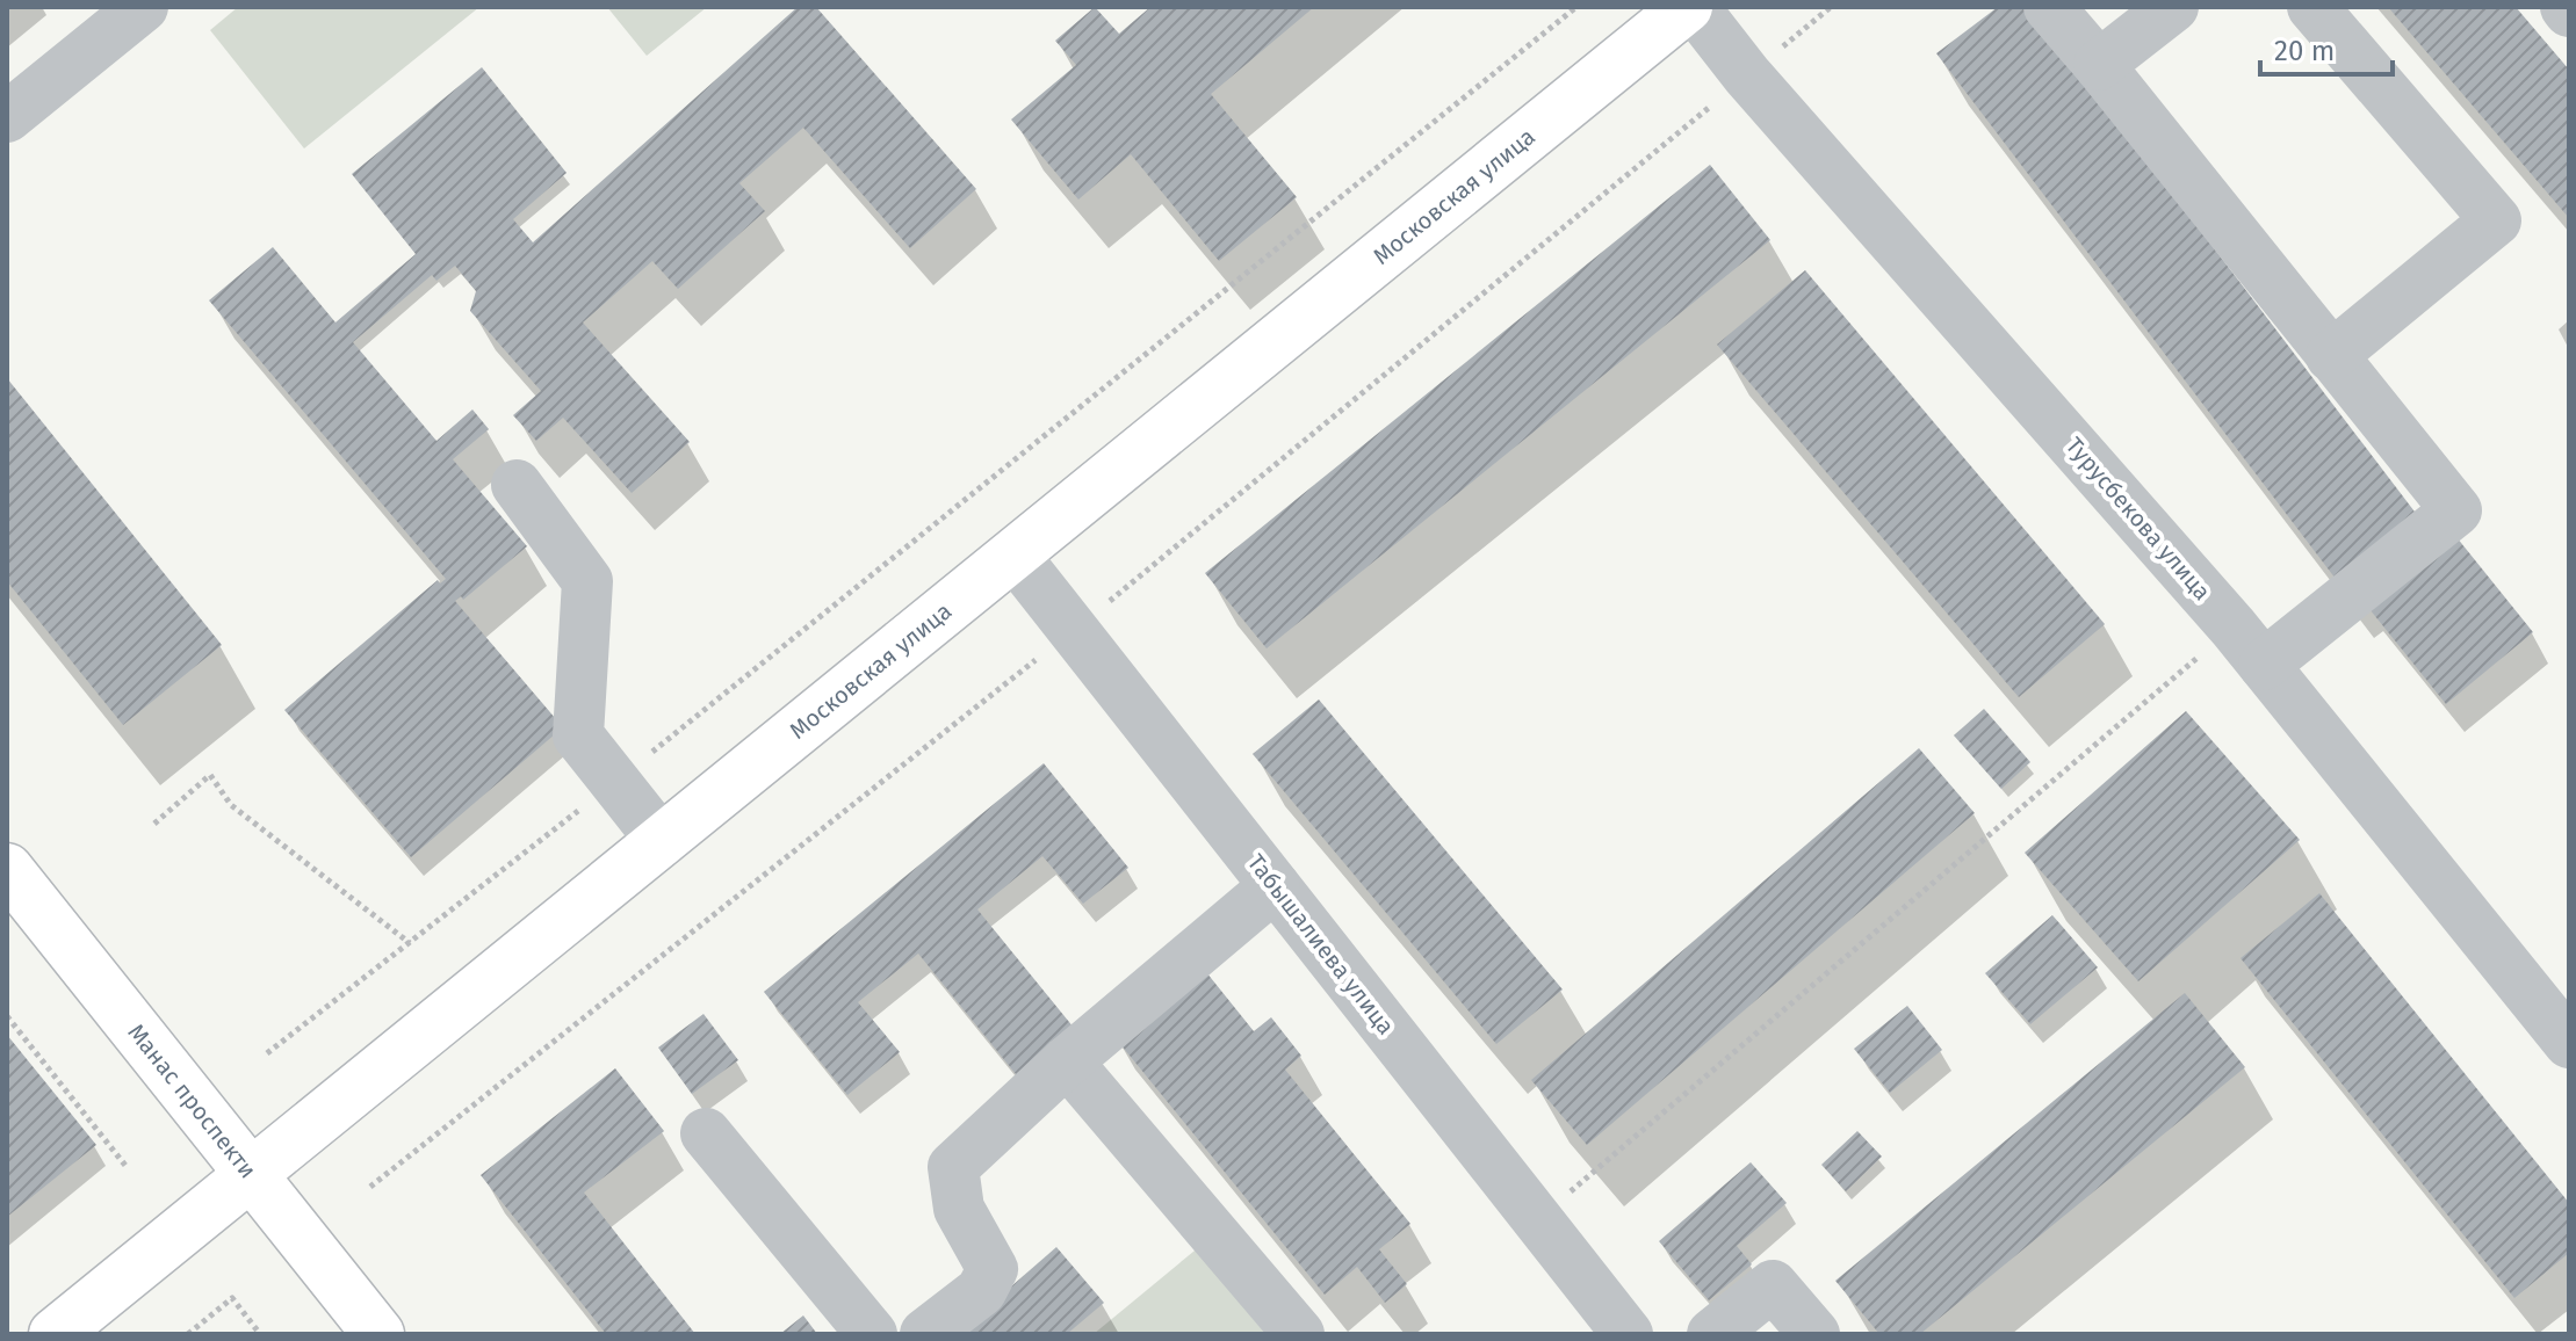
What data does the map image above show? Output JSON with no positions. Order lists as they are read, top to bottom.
{
  "streets": {
    "main road": ["Московская улица", "Манас проспекти"],
    "street": ["Турусбекова улица", "Табышалиева улица"]
  },
  "crossings": [
    ["Московская улица", "Турусбекова улица"],
    ["Московская улица", "Табышалиева улица"],
    ["Московская улица", "Манас проспекти"]
  ],
  "scale_bar": "20 m"
}
